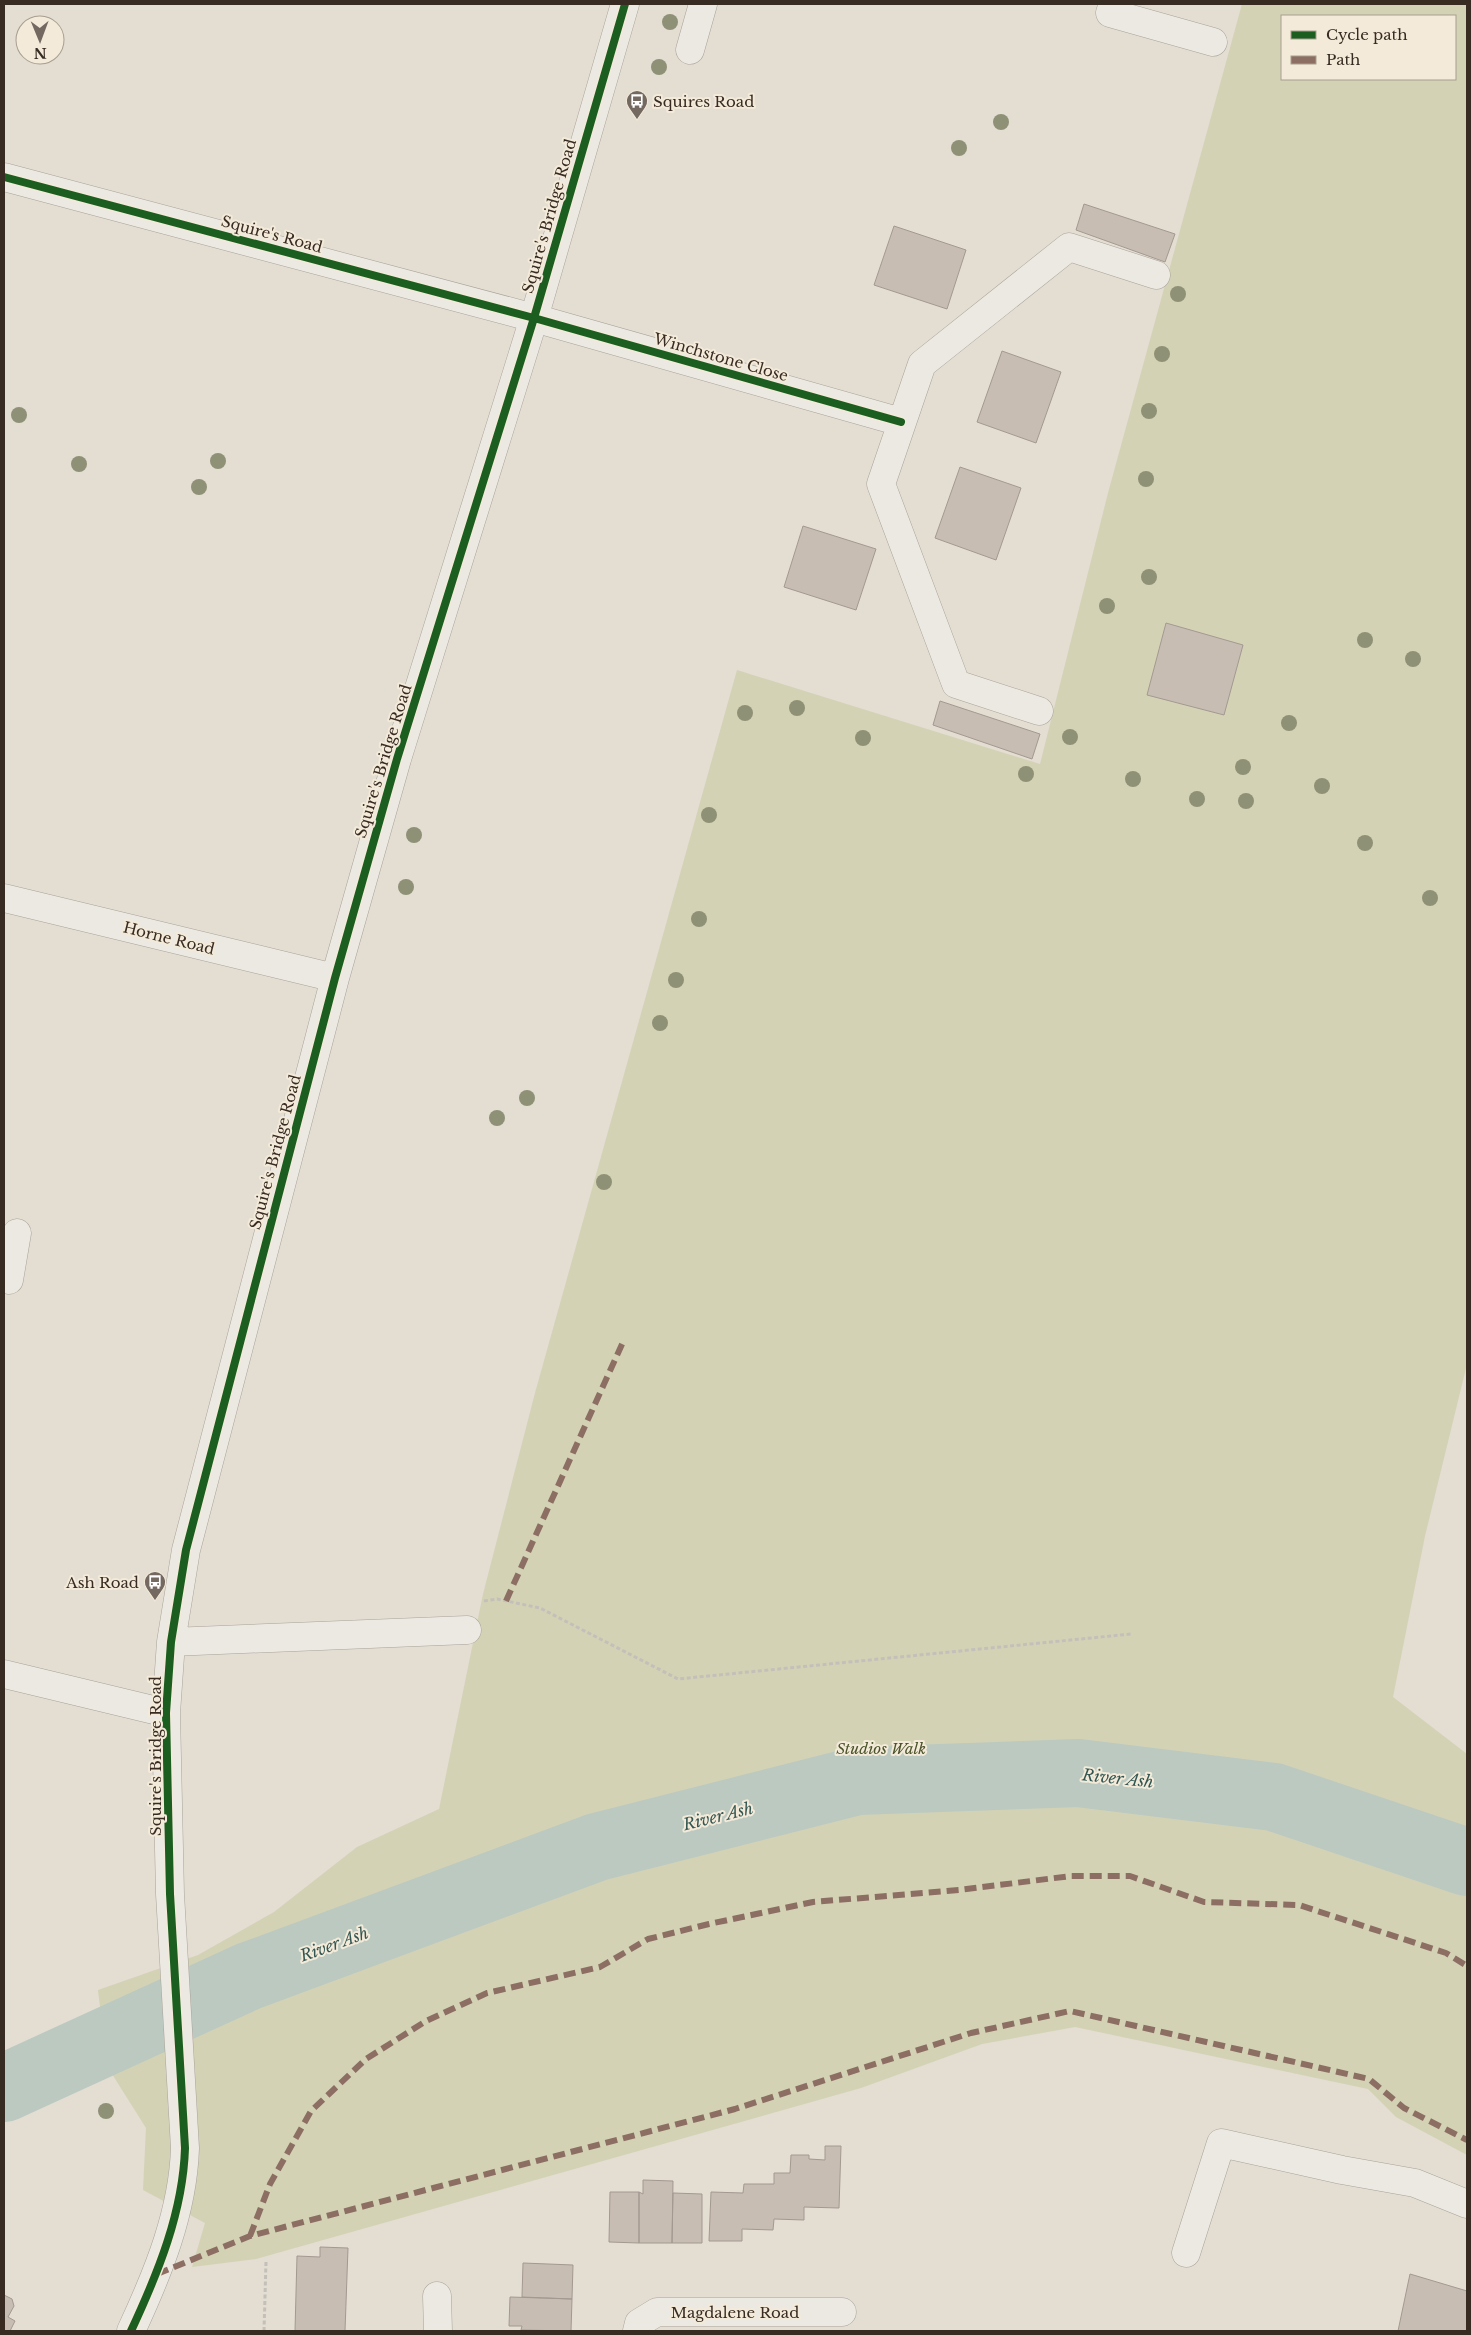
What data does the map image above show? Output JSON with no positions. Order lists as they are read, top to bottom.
{
  "streets": {
    "street": [
      "Squire's Bridge Road",
      "Squire's Road",
      "Winchstone Close",
      "Horne Road",
      "Magdalene Road"
    ]
  },
  "crossings": [
    ["Squire's Bridge Road", "Squire's Road"],
    ["Squire's Bridge Road", "Winchstone Close"],
    ["Squire's Bridge Road", "Horne Road"],
    ["Squire's Road", "Winchstone Close"]
  ],
  "water": ["River Ash"],
  "parks": ["Studios Walk"],
  "places": {
    "bus stop": ["Squires Road", "Ash Road"]
  },
  "legend": ["Cycle path", "Path"],
  "north": "bottom"
}
